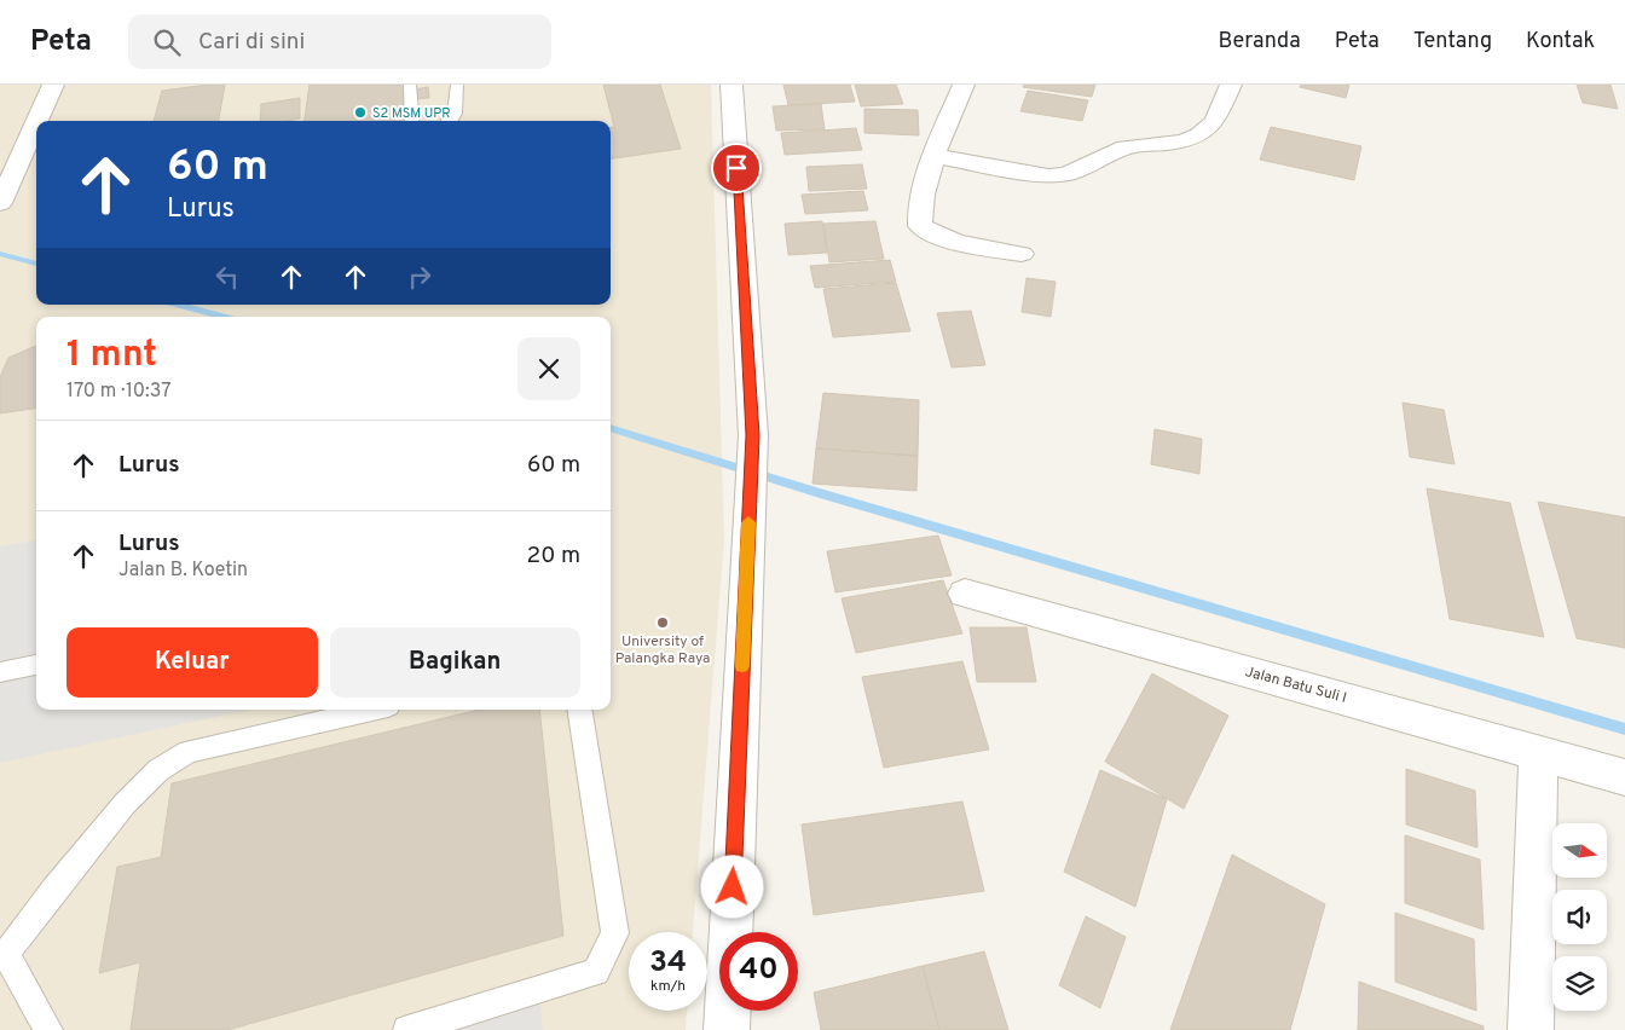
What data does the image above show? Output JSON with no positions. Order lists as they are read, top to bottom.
{
  "streets": {
    "street": ["Jalan Batu Suli I"]
  },
  "places": ["S2 MSM UPR", "University of Palangka Raya"],
  "north": "right",
  "page": {
    "header": "Peta",
    "search": "Cari di sini",
    "nav": [
      "Beranda",
      "Peta",
      "Tentang",
      "Kontak"
    ],
    "turn": ["60 m", "Lurus"],
    "heading": ["1 mnt", "170 m · 10:37"],
    "list": [
      {
        "name": "Lurus",
        "value": "60 m"
      },
      {
        "name": "Lurus",
        "note": "Jalan B. Koetin",
        "value": "20 m"
      }
    ],
    "buttons": ["Keluar", "Bagikan"],
    "speed": "34 km/h",
    "limit": "40"
  }
}
